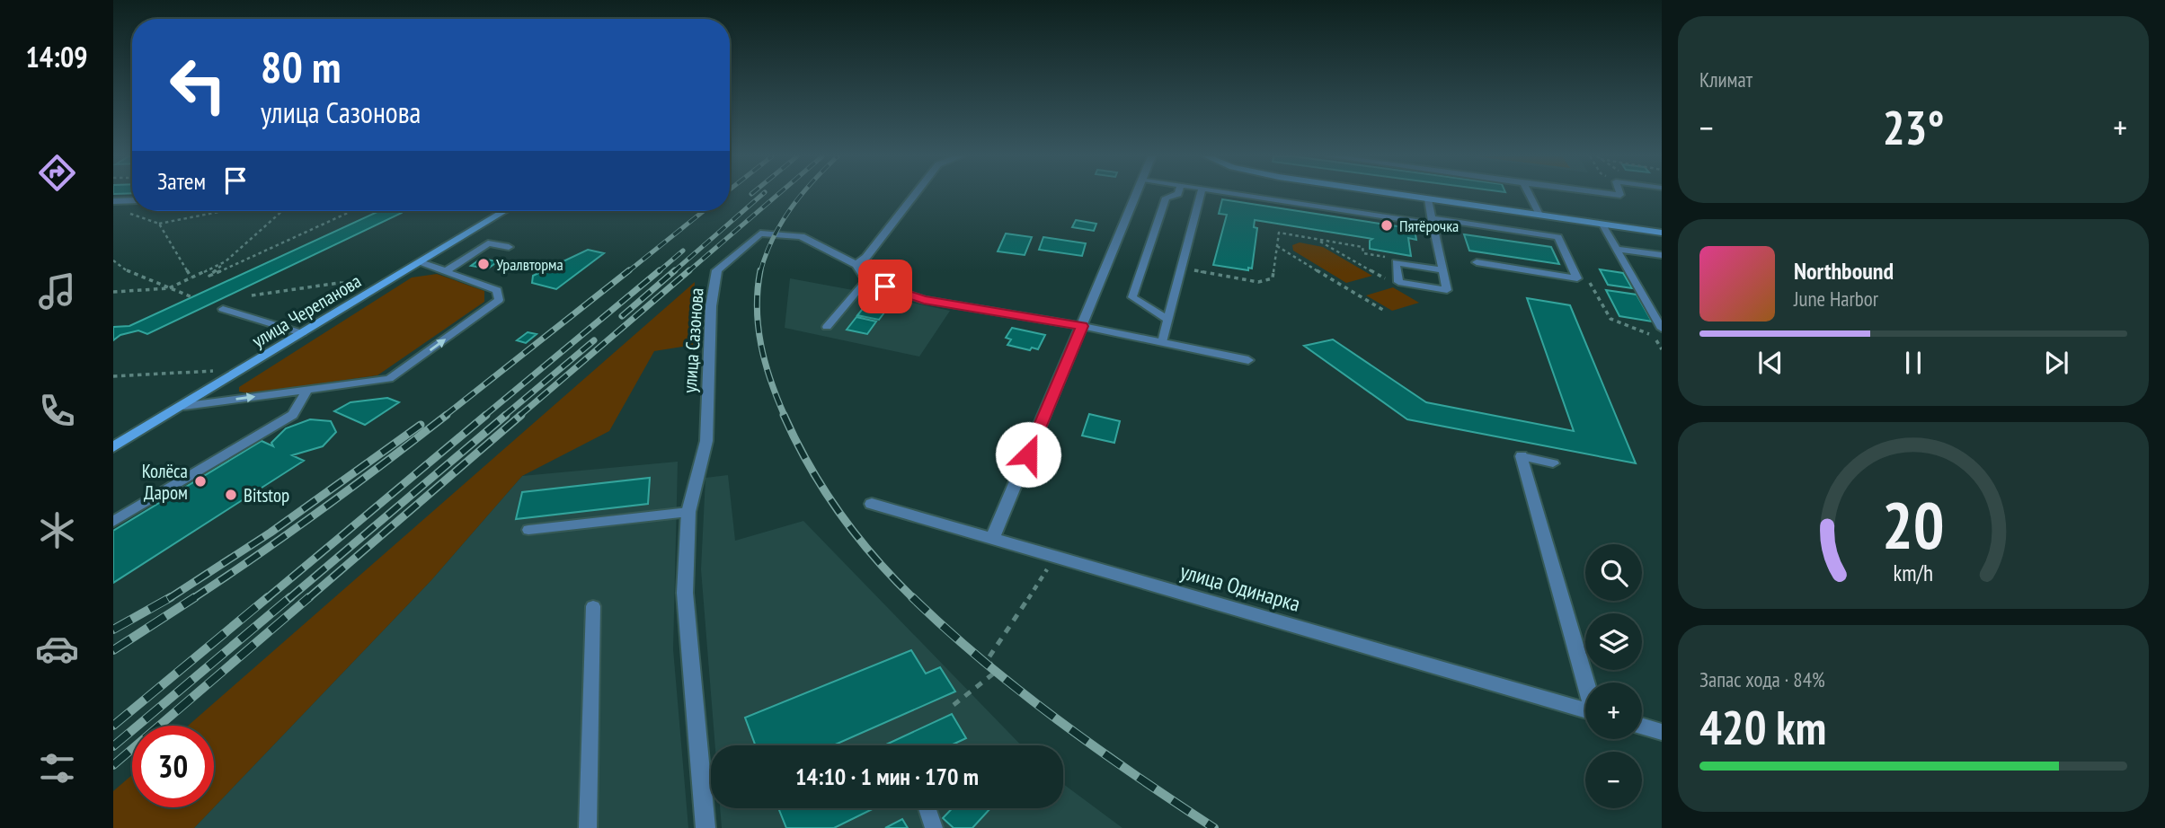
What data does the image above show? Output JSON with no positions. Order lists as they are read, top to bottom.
{
  "streets": {
    "street": ["улица Черепанова", "улица Сазонова", "улица Одинарка"]
  },
  "places": [
    "Пятёрочка",
    "Уралвторма",
    "Колёса Даром",
    "Bitstop"
  ],
  "page": {
    "tabs": "14:09",
    "tile": [
      "Климат",
      ["Запас хода · 84%", "420 km"]
    ],
    "turn": ["80 m", "улица Сазонова"],
    "heat": ["−", "23°", "+"],
    "then": "Затем",
    "song": ["Northbound", "June Harbor"],
    "map_buttons": ["+", "−"],
    "limit": "30",
    "trip": "14:10 · 1 мин · 170 m",
    "gauge": ["20", "km/h"]
  }
}
